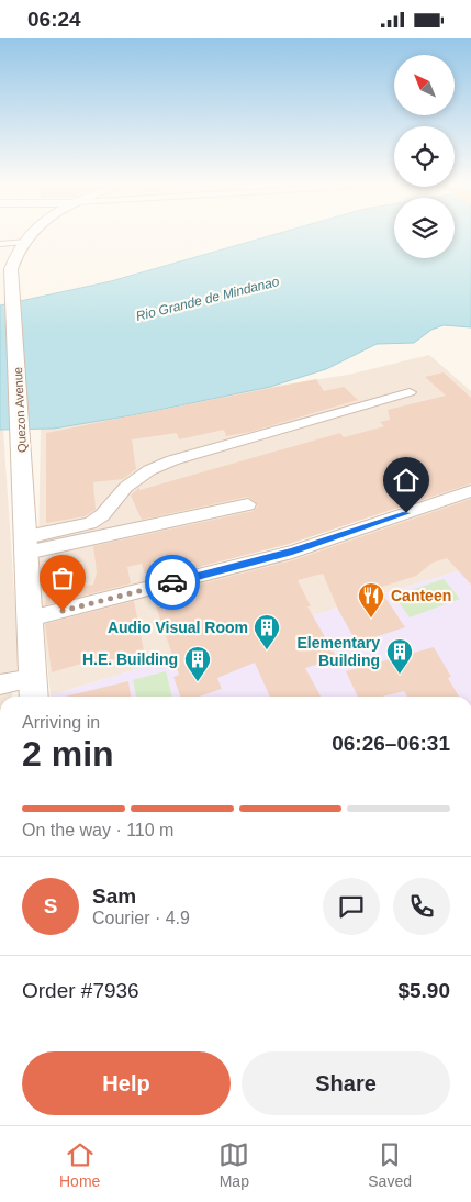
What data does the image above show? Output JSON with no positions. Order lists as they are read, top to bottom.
{
  "streets": {
    "street": ["Quezon Avenue"]
  },
  "water": ["Rio Grande de Mindanao"],
  "places": {
    "restaurant": ["Canteen"],
    "building": ["Audio Visual Room", "Elementary Building", "H.E. Building"]
  },
  "north": "top left",
  "page": {
    "status": "06:24",
    "heading": ["2 min", "Arriving in", "06:26–06:31"],
    "panel": [
      "Sam",
      "Courier · 4.9",
      "Order #7936",
      "$5.90"
    ],
    "bar": "On the way · 110 m",
    "round": "S",
    "buttons": ["Help", "Share"],
    "tabs": ["Home", "Map", "Saved"]
  }
}
